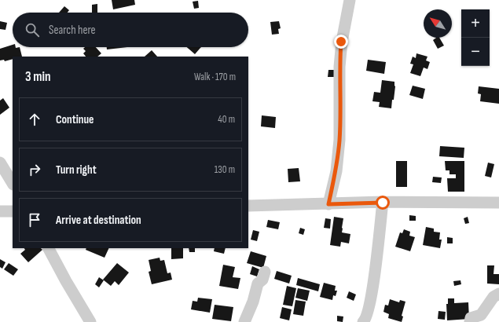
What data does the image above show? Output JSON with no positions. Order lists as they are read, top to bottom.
{
  "north": "top left",
  "page": {
    "map_buttons": ["+", "−"],
    "search": "Search here",
    "heading": ["3 min", "Walk · 170 m"],
    "list": [
      ["Continue", "40 m"],
      ["Turn right", "130 m"],
      "Arrive at destination"
    ]
  }
}
